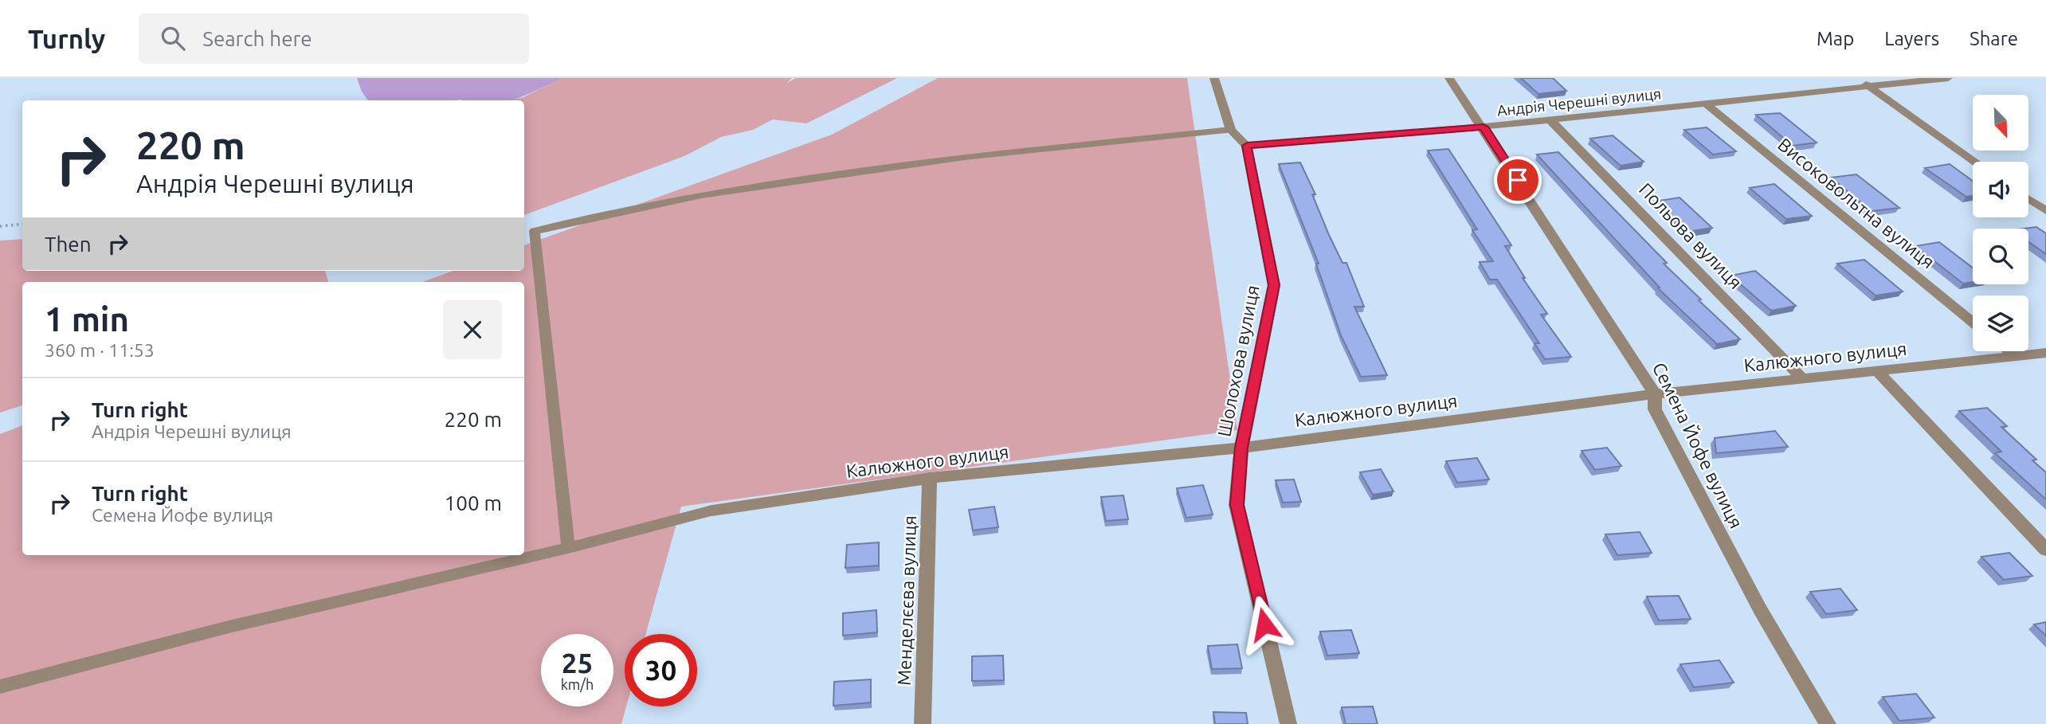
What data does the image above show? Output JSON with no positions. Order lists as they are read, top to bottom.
{
  "streets": {
    "street": [
      "Андрія Черешні вулиця",
      "Високовольтна вулиця",
      "Польова вулиця",
      "Калюжного вулиця",
      "Шолохова вулиця",
      "Семена Йофе вулиця",
      "Менделєєва вулиця"
    ]
  },
  "crossings": [
    ["Андрія Черешні вулиця", "Високовольтна вулиця"],
    ["Андрія Черешні вулиця", "Польова вулиця"],
    ["Андрія Черешні вулиця", "Шолохова вулиця"],
    ["Андрія Черешні вулиця", "Семена Йофе вулиця"],
    ["Польова вулиця", "Калюжного вулиця"],
    ["Калюжного вулиця", "Шолохова вулиця"],
    ["Калюжного вулиця", "Семена Йофе вулиця"],
    ["Калюжного вулиця", "Менделєєва вулиця"]
  ],
  "north": "bottom right",
  "page": {
    "header": "Turnly",
    "search": "Search here",
    "nav": ["Map", "Layers", "Share"],
    "turn": ["220 m", "Андрія Черешні вулиця"],
    "then": "Then",
    "heading": ["1 min", "360 m · 11:53"],
    "list": [
      {
        "name": "Turn right",
        "note": "Андрія Черешні вулиця",
        "value": "220 m"
      },
      {
        "name": "Turn right",
        "note": "Семена Йофе вулиця",
        "value": "100 m"
      }
    ],
    "speed": "25 km/h",
    "limit": "30"
  }
}
